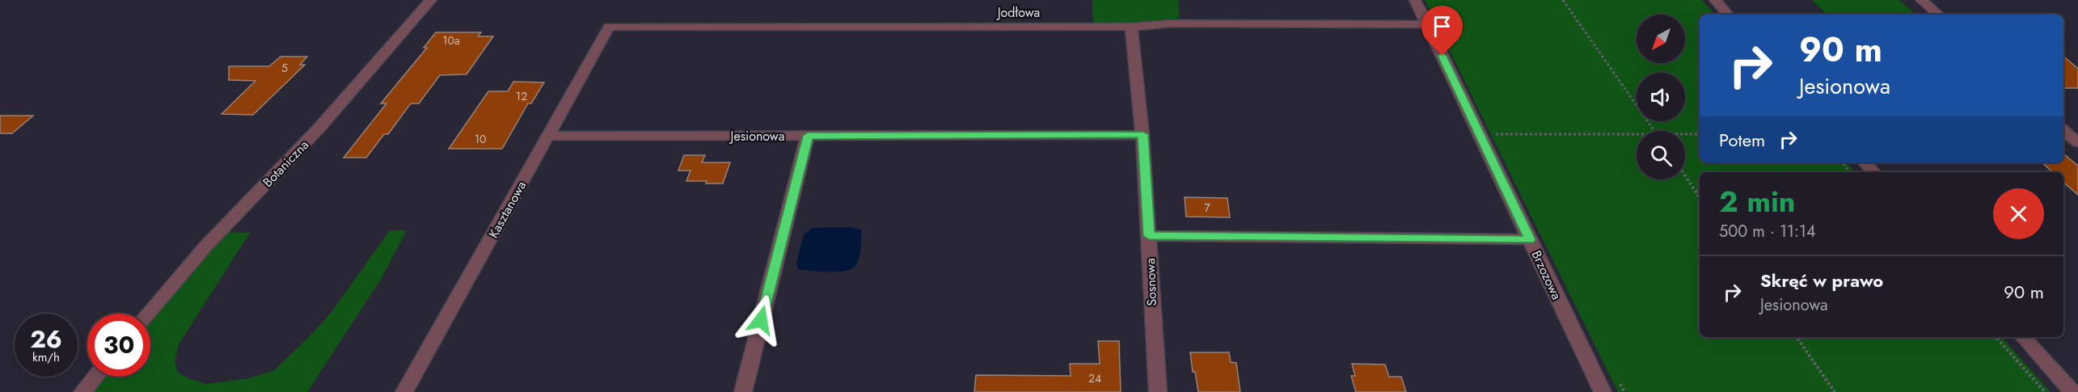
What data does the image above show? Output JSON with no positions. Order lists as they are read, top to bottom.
{
  "streets": {
    "street": [
      "Jodłowa",
      "Jesionowa",
      "Botaniczna",
      "Kasztanowa",
      "Brzozowa",
      "Sosnowa"
    ]
  },
  "crossings": [
    ["Jodłowa", "Kasztanowa"],
    ["Jodłowa", "Brzozowa"],
    ["Jodłowa", "Sosnowa"],
    ["Jesionowa", "Kasztanowa"],
    ["Jesionowa", "Sosnowa"]
  ],
  "house_numbers": [
    "10a",
    "5",
    "12",
    "10",
    "7",
    "24"
  ],
  "north": "bottom left",
  "page": {
    "turn": ["90 m", "Jesionowa"],
    "then": "Potem",
    "heading": ["2 min", "500 m · 11:14"],
    "list": [
      {
        "name": "Skręć w prawo",
        "note": "Jesionowa",
        "value": "90 m"
      }
    ],
    "speed": "26 km/h",
    "limit": "30"
  }
}
